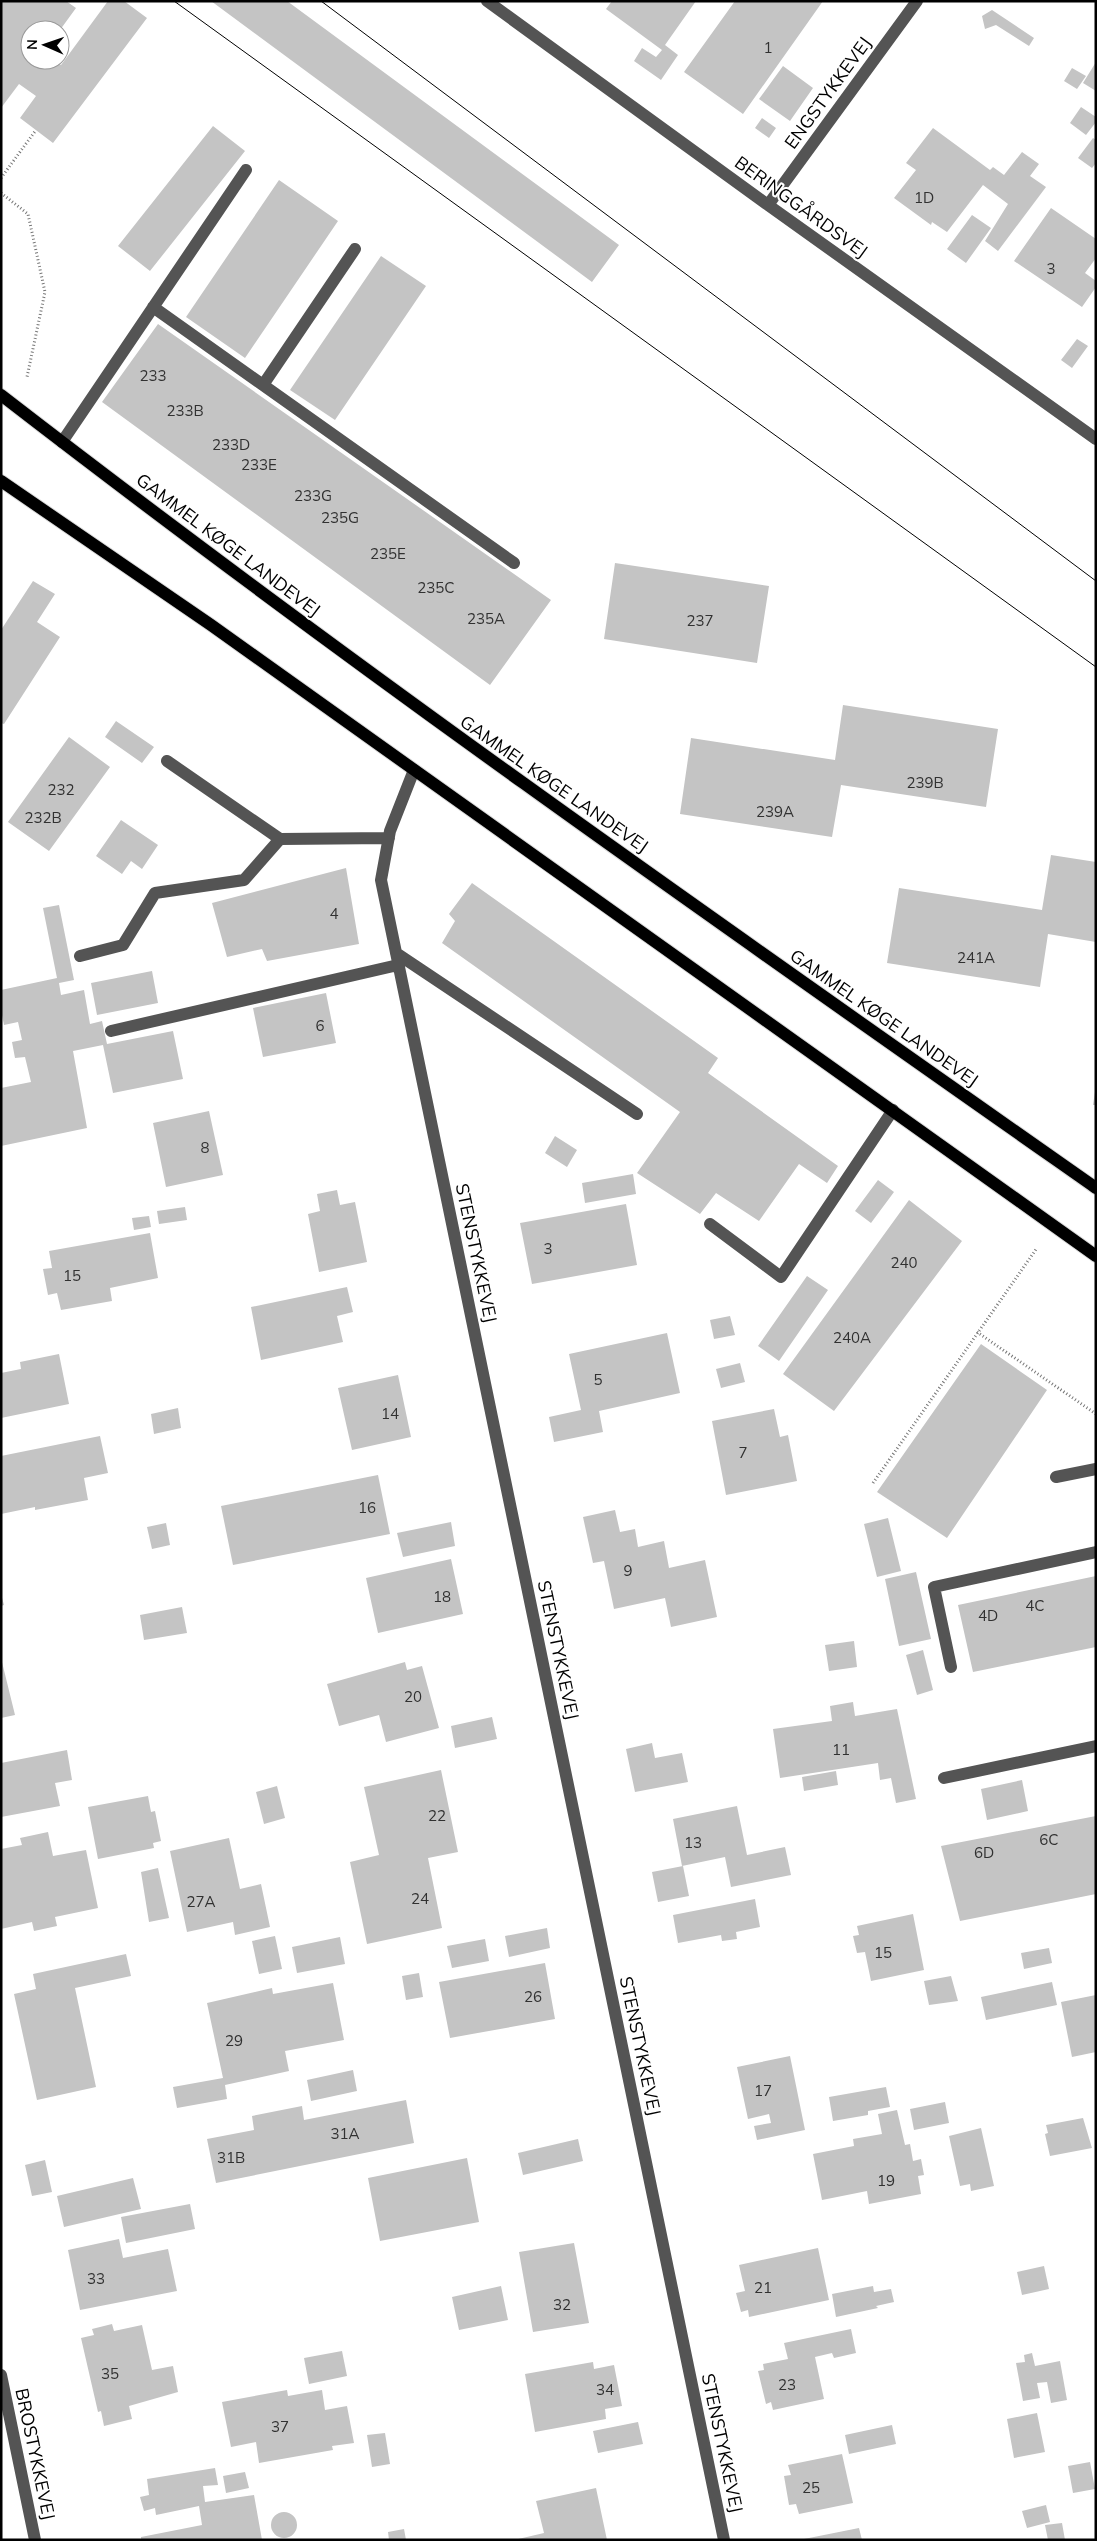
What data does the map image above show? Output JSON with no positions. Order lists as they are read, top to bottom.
{
  "streets": {
    "main road": ["GAMMEL KØGE LANDEVEJ"],
    "street": [
      "ENGSTYKKEVEJ",
      "BERINGGÅRDSVEJ",
      "STENSTYKKEVEJ",
      "BROSTYKKEVEJ"
    ]
  },
  "crossings": [
    ["ENGSTYKKEVEJ", "BERINGGÅRDSVEJ"]
  ],
  "house_numbers": [
    "1",
    "1D",
    "3",
    "233",
    "233B",
    "233D",
    "233E",
    "233G",
    "235G",
    "235E",
    "235C",
    "235A",
    "237",
    "239B",
    "232",
    "239A",
    "232B",
    "4",
    "241A",
    "6",
    "8",
    "3",
    "240",
    "15",
    "240A",
    "5",
    "14",
    "7",
    "16",
    "9",
    "18",
    "4C",
    "4D",
    "20",
    "11",
    "22",
    "6C",
    "13",
    "6D",
    "24",
    "27A",
    "15",
    "26",
    "29",
    "17",
    "31A",
    "31B",
    "19",
    "33",
    "21",
    "32",
    "35",
    "23",
    "34",
    "37",
    "25"
  ],
  "north": "left"
}
